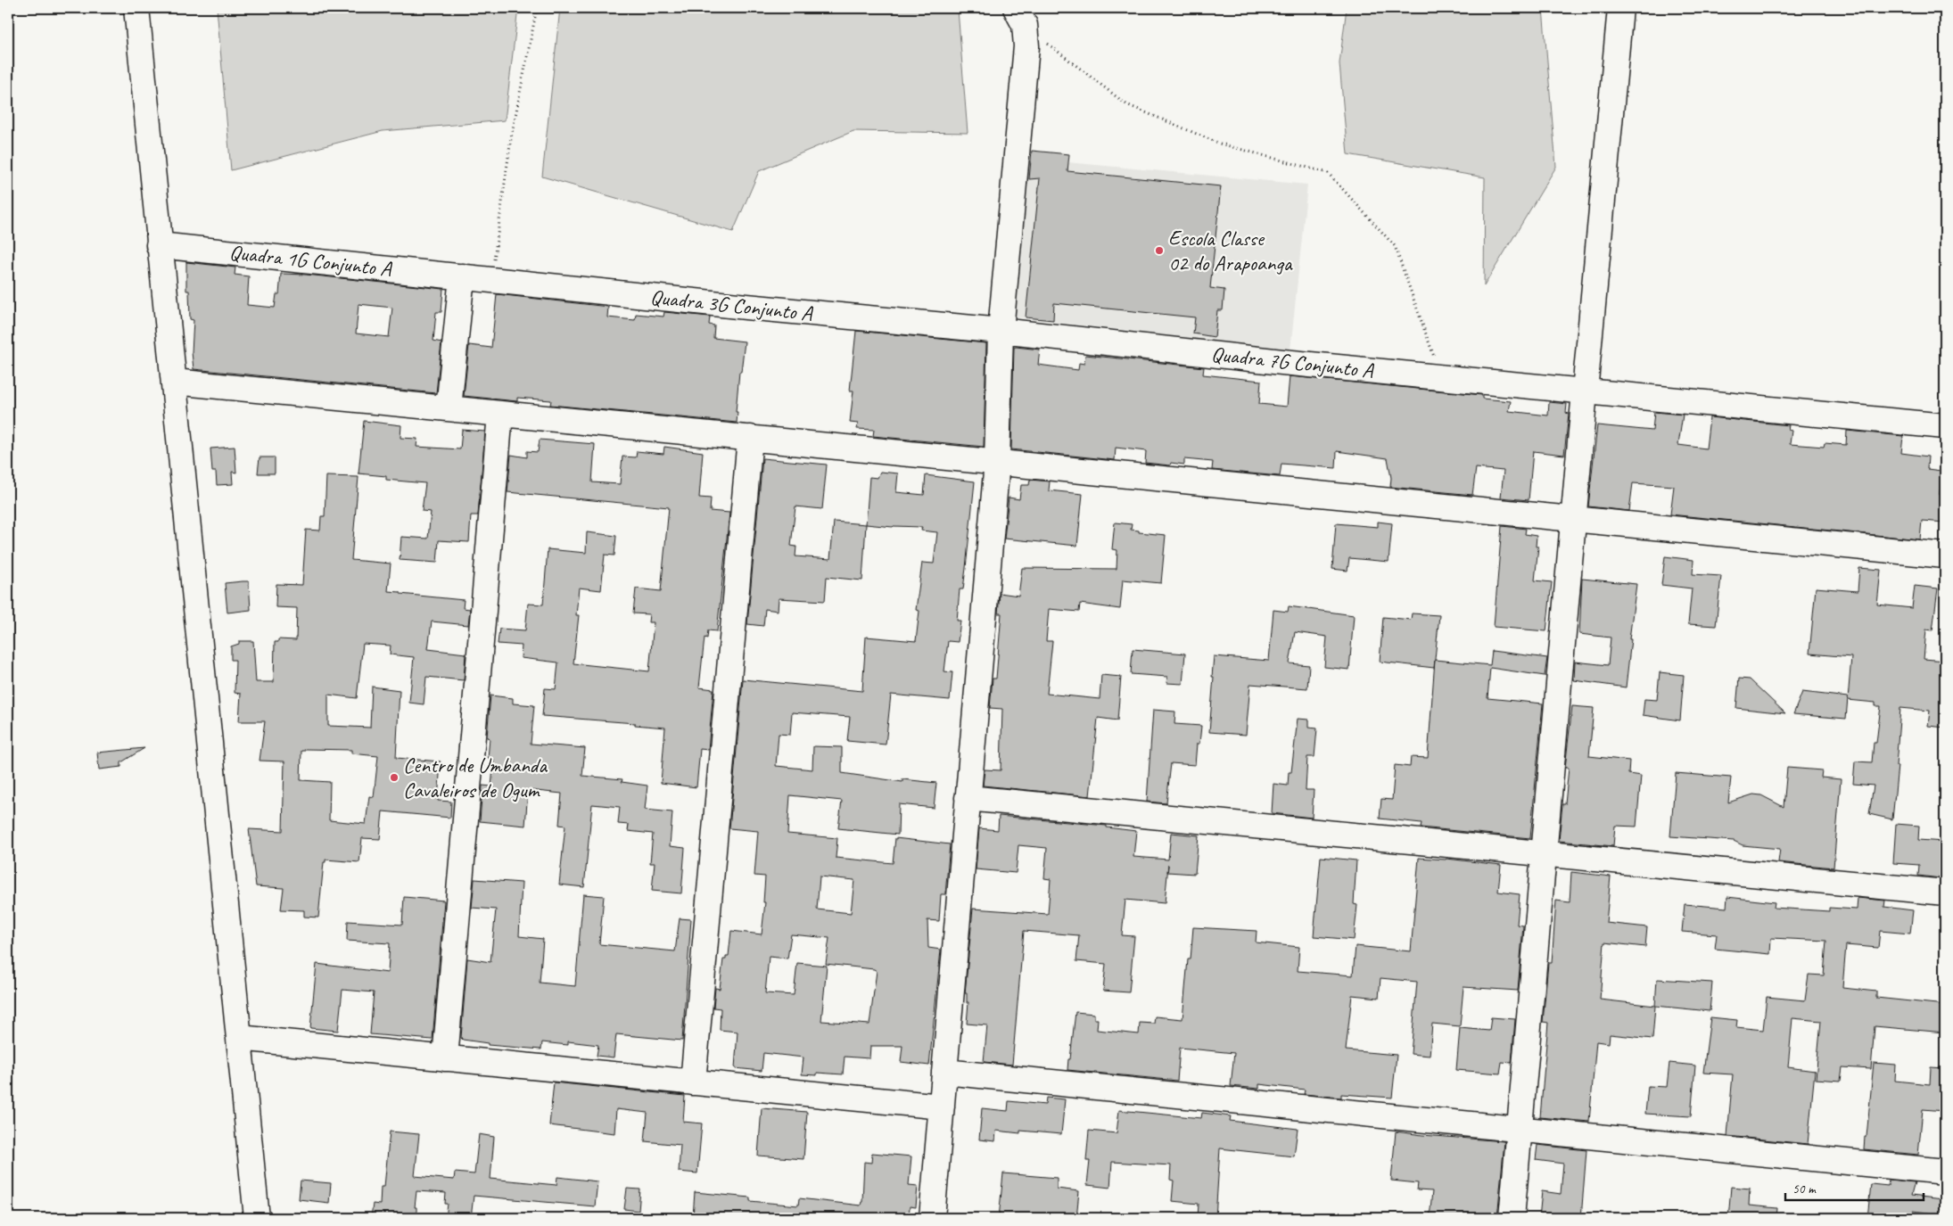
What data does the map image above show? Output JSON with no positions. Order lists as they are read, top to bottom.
{
  "streets": {
    "street": ["Quadra 1G Conjunto A", "Quadra 3G Conjunto A", "Quadra 7G Conjunto A"]
  },
  "crossings": [
    ["Quadra 1G Conjunto A", "Quadra 3G Conjunto A"],
    ["Quadra 3G Conjunto A", "Quadra 7G Conjunto A"]
  ],
  "places": ["Escola Classe 02 do Arapoanga", "Centro de Umbanda Cavaleiros de Ogum"],
  "scale_bar": "50 m"
}
